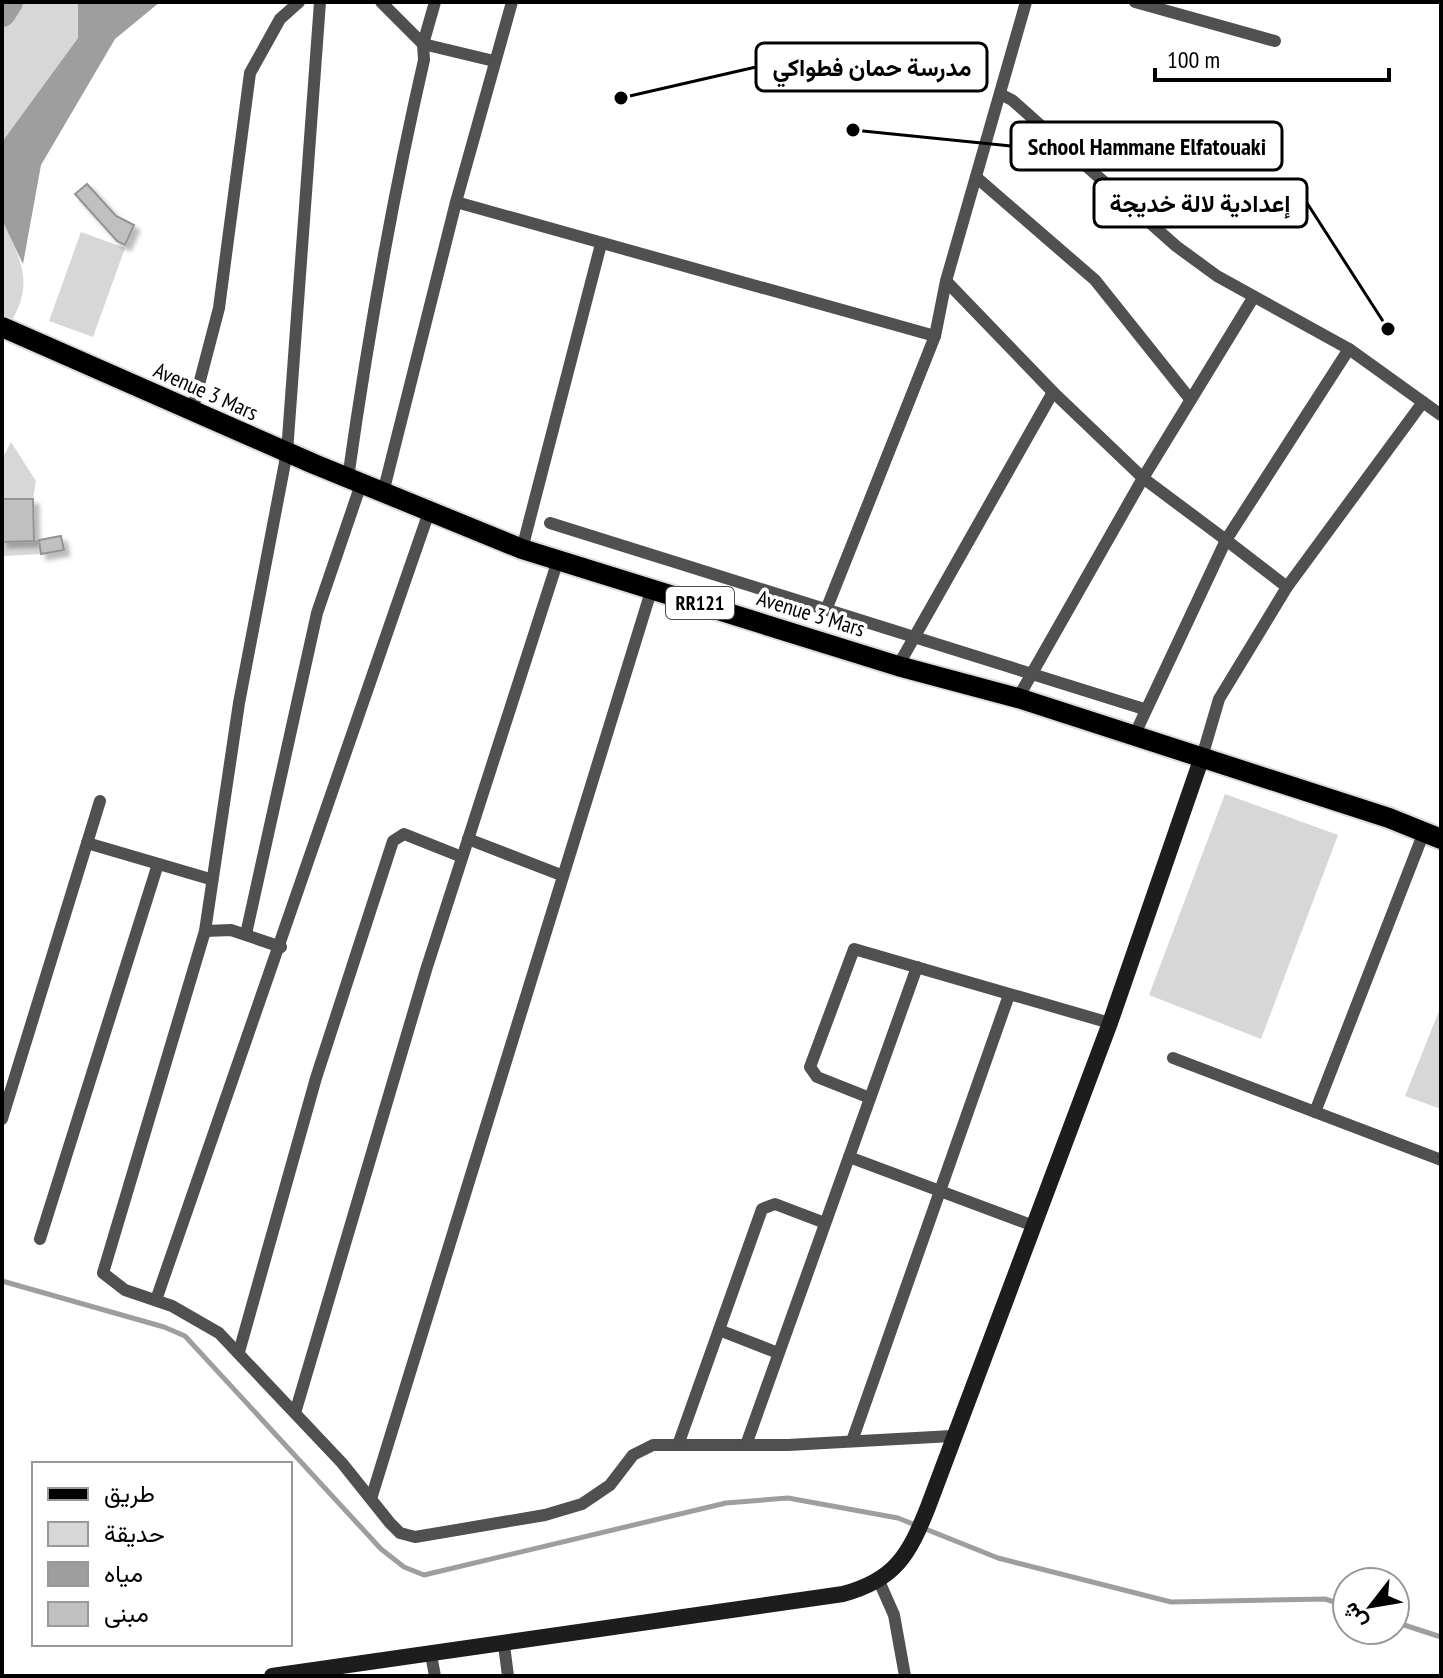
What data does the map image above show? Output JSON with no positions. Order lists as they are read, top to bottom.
{
  "streets": {
    "main road": ["Avenue 3 Mars", "RR121"]
  },
  "places": ["مدرسة حمان فطواكي", "School Hammane Elfatouaki", "إعدادية لالة خديجة"],
  "legend": [
    "طريق",
    "حديقة",
    "مياه",
    "مبنى"
  ],
  "scale_bar": "100 m",
  "north": "bottom left"
}
